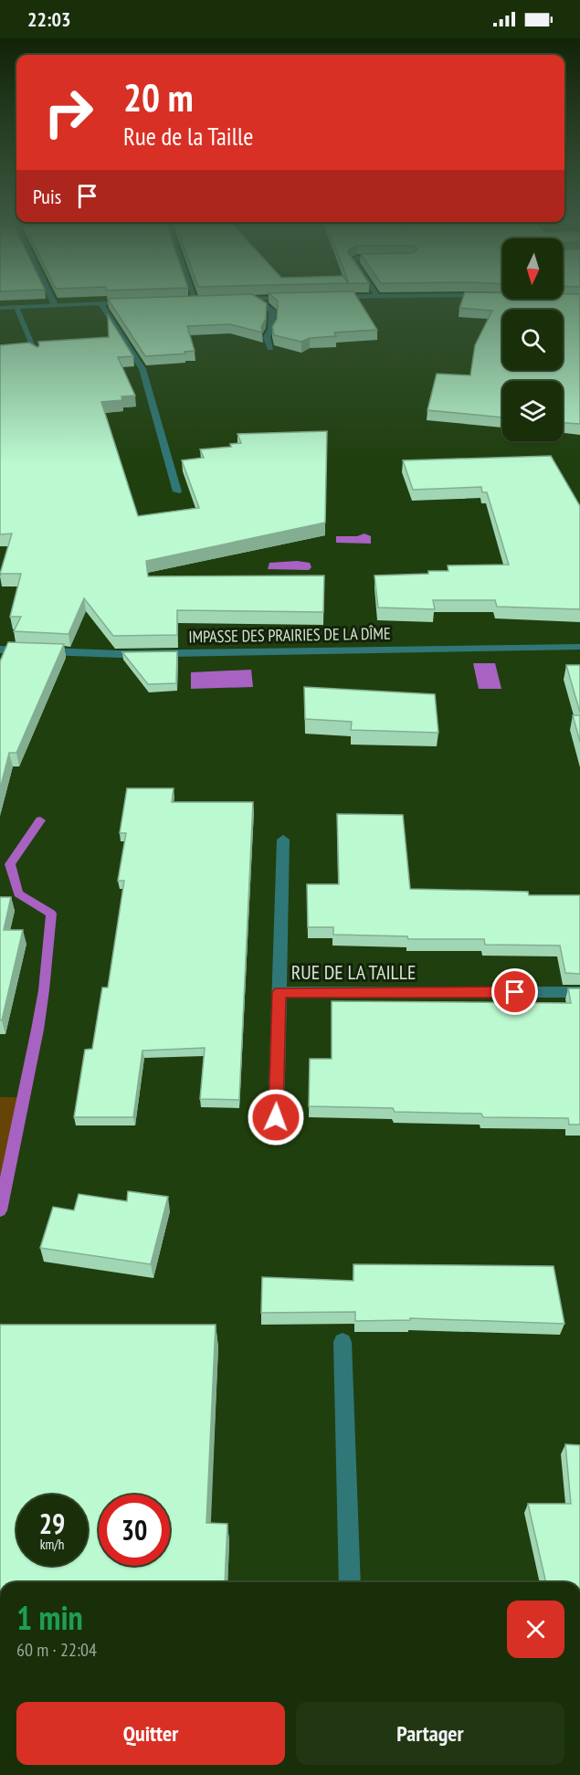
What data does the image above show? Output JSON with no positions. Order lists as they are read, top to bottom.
{
  "streets": {
    "street": ["IMPASSE DES PRAIRIES DE LA DÎME", "RUE DE LA TAILLE"]
  },
  "north": "bottom",
  "page": {
    "status": "22:03",
    "turn": ["20 m", "Rue de la Taille"],
    "then": "Puis",
    "speed": "29 km/h",
    "limit": "30",
    "heading": ["1 min", "60 m · 22:04"],
    "buttons": ["Quitter", "Partager"]
  }
}
